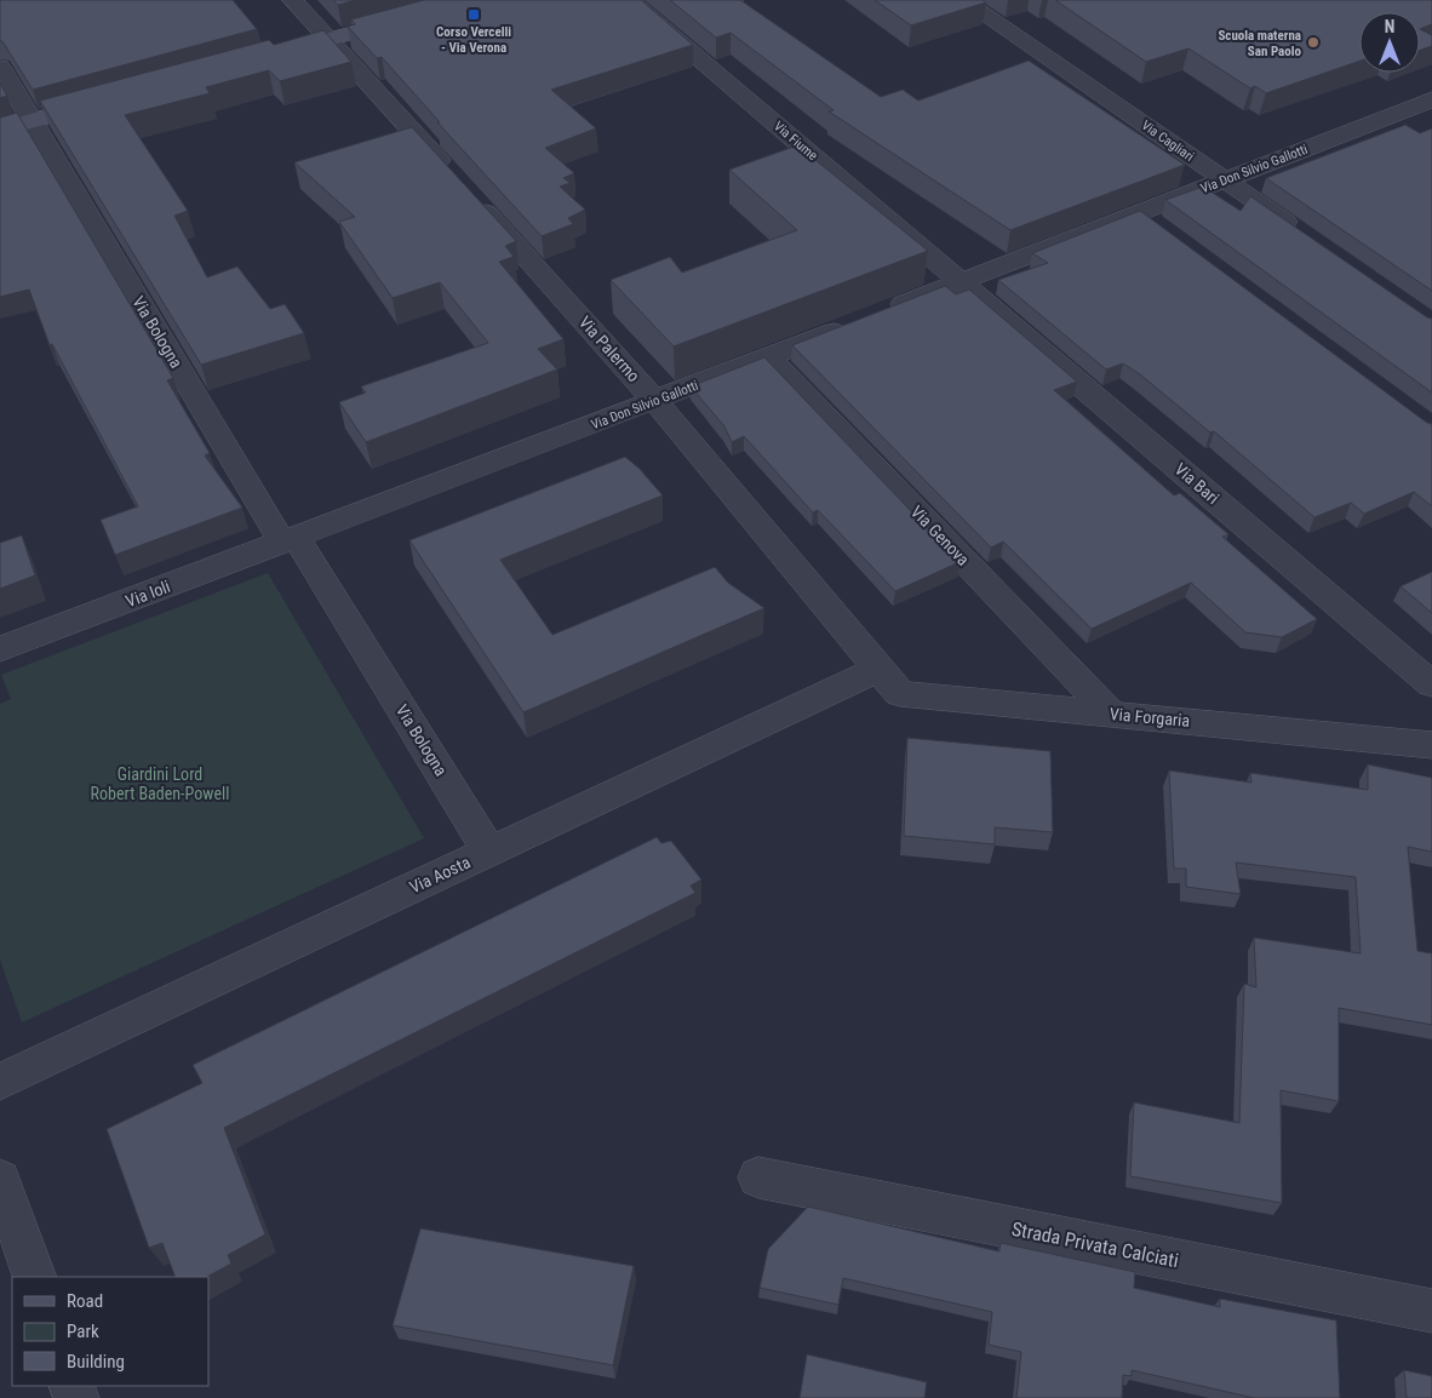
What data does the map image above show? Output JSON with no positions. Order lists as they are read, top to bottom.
{
  "streets": {
    "street": [
      "Via Fiume",
      "Via Cagliari",
      "Via Don Silvio Gallotti",
      "Via Bologna",
      "Via Palermo",
      "Via Bari",
      "Via Genova",
      "Via Ioli",
      "Via Forgaria",
      "Via Aosta",
      "Strada Privata Calciati"
    ]
  },
  "crossings": [
    ["Via Fiume", "Via Don Silvio Gallotti"],
    ["Via Fiume", "Via Bari"],
    ["Via Cagliari", "Via Don Silvio Gallotti"],
    ["Via Don Silvio Gallotti", "Via Bologna"],
    ["Via Don Silvio Gallotti", "Via Palermo"],
    ["Via Don Silvio Gallotti", "Via Bari"],
    ["Via Don Silvio Gallotti", "Via Genova"],
    ["Via Don Silvio Gallotti", "Via Ioli"],
    ["Via Bologna", "Via Ioli"],
    ["Via Bologna", "Via Aosta"],
    ["Via Palermo", "Via Forgaria"],
    ["Via Palermo", "Via Aosta"],
    ["Via Genova", "Via Forgaria"],
    ["Via Forgaria", "Via Aosta"]
  ],
  "parks": ["Giardini Lord Robert Baden-Powell"],
  "places": {
    "transit": ["Corso Vercelli - Via Verona"],
    "other": ["Scuola materna San Paolo"]
  },
  "legend": ["Road", "Park", "Building"],
  "north": "top"
}
